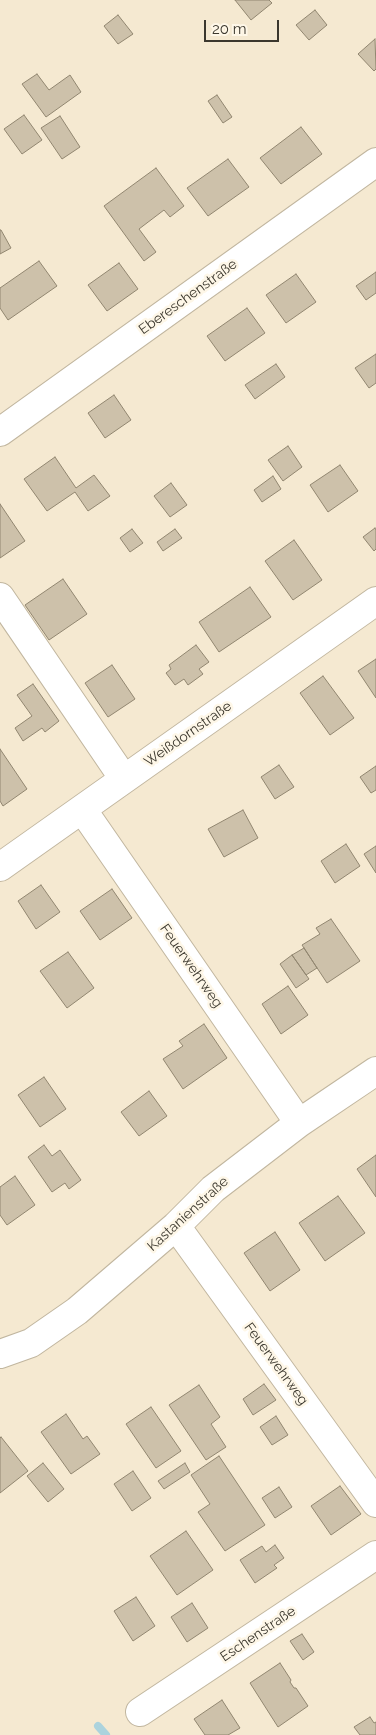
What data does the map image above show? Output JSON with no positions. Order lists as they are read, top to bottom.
{
  "streets": {
    "street": [
      "Ebereschenstraße",
      "Weißdornstraße",
      "Feuerwehrweg",
      "Kastanienstraße",
      "Eschenstraße"
    ]
  },
  "crossings": [
    ["Weißdornstraße", "Feuerwehrweg"],
    ["Feuerwehrweg", "Kastanienstraße"]
  ],
  "scale_bar": "20 m"
}
